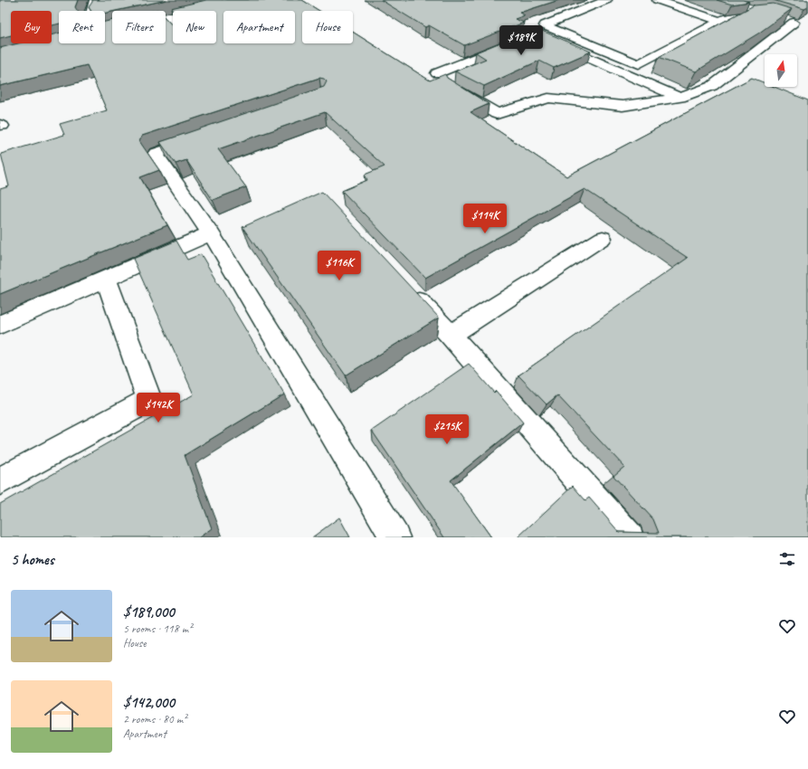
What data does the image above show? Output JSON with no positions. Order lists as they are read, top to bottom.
{
  "north": "top",
  "page": {
    "chip": [
      "Buy",
      "Rent",
      "Filters",
      "New",
      "Apartment",
      "House"
    ],
    "price": [
      "$189K",
      "$114K",
      "$116K",
      "$142K",
      "$215K"
    ],
    "heading": "5 homes",
    "list": [
      {
        "name": "$189,000",
        "note": "5 rooms · 118 m² · House"
      },
      {
        "name": "$142,000",
        "note": "2 rooms · 80 m² · Apartment"
      }
    ]
  }
}
